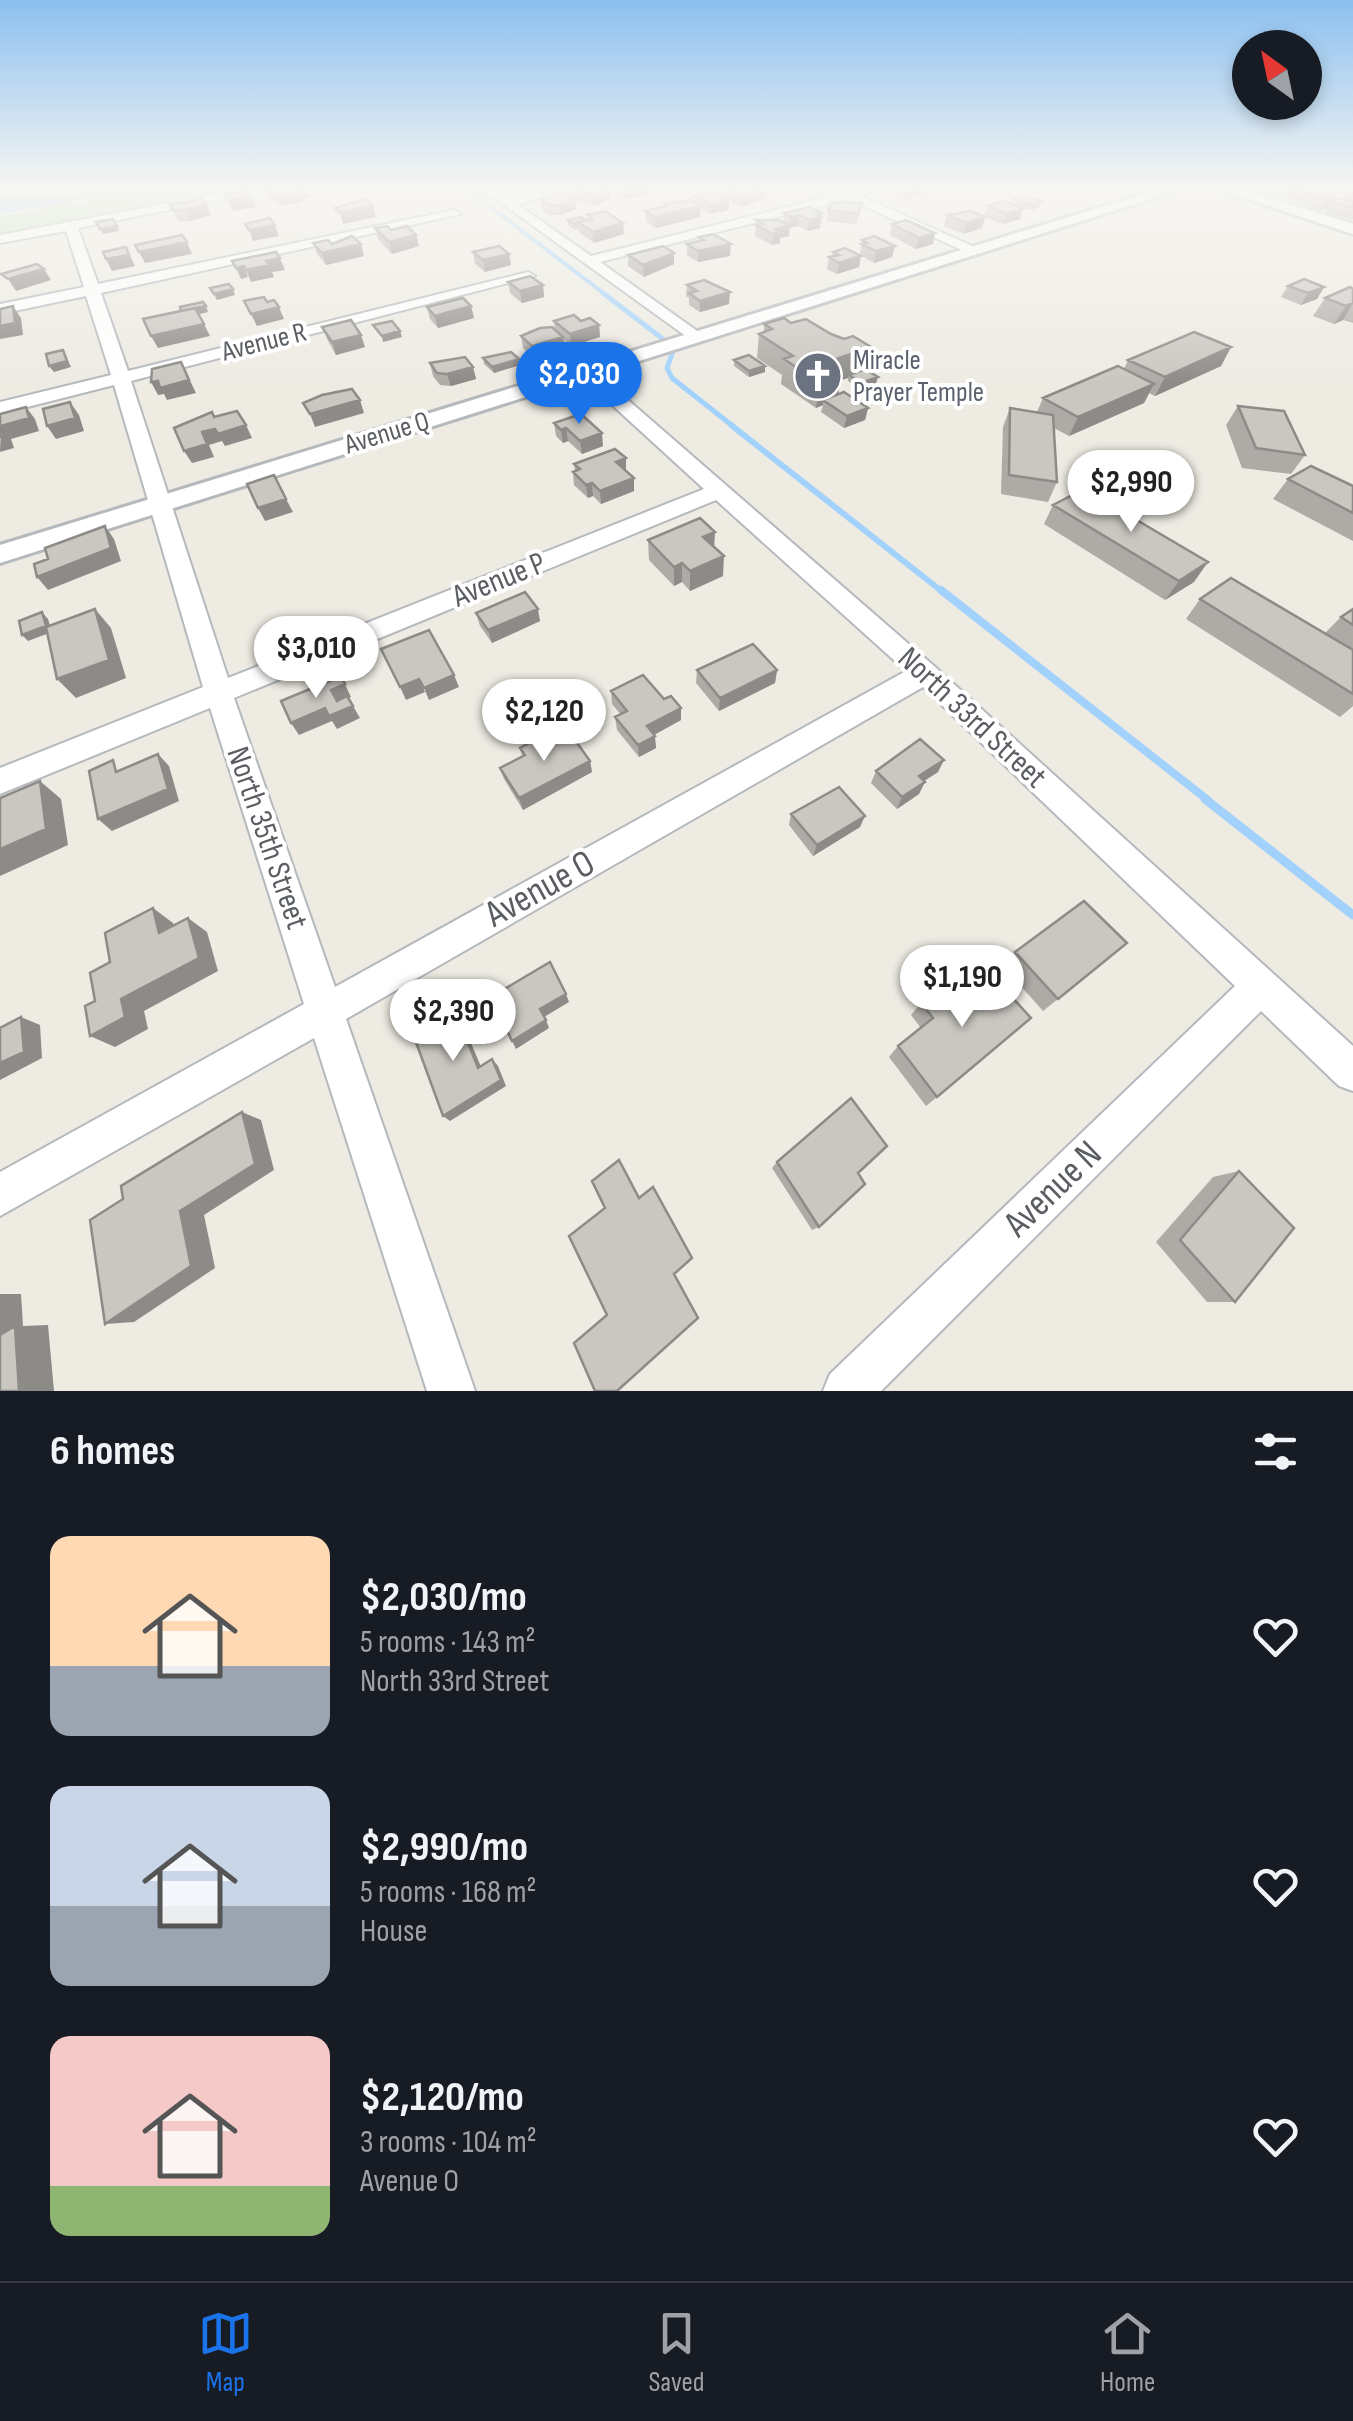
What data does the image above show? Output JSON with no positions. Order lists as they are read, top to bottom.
{
  "streets": {
    "street": [
      "Avenue R",
      "Avenue Q",
      "Avenue P",
      "North 33rd Street",
      "North 35th Street",
      "Avenue O",
      "Avenue N"
    ]
  },
  "crossings": [
    ["Avenue R", "North 35th Street"],
    ["Avenue Q", "North 33rd Street"],
    ["Avenue Q", "North 35th Street"],
    ["Avenue P", "North 33rd Street"],
    ["Avenue P", "North 35th Street"],
    ["North 33rd Street", "Avenue O"],
    ["North 33rd Street", "Avenue N"],
    ["North 35th Street", "Avenue O"]
  ],
  "places": {
    "church": ["Miracle Prayer Temple"]
  },
  "north": "top left",
  "page": {
    "price": [
      "$2,030",
      "$2,990",
      "$3,010",
      "$2,120",
      "$1,190",
      "$2,390"
    ],
    "heading": "6 homes",
    "list": [
      {
        "name": "$2,030/mo",
        "note": "5 rooms · 143 m² · North 33rd Street"
      },
      {
        "name": "$2,990/mo",
        "note": "5 rooms · 168 m² · House"
      },
      {
        "name": "$2,120/mo",
        "note": "3 rooms · 104 m² · Avenue O"
      }
    ],
    "tabs": ["Map", "Saved", "Home"]
  }
}
